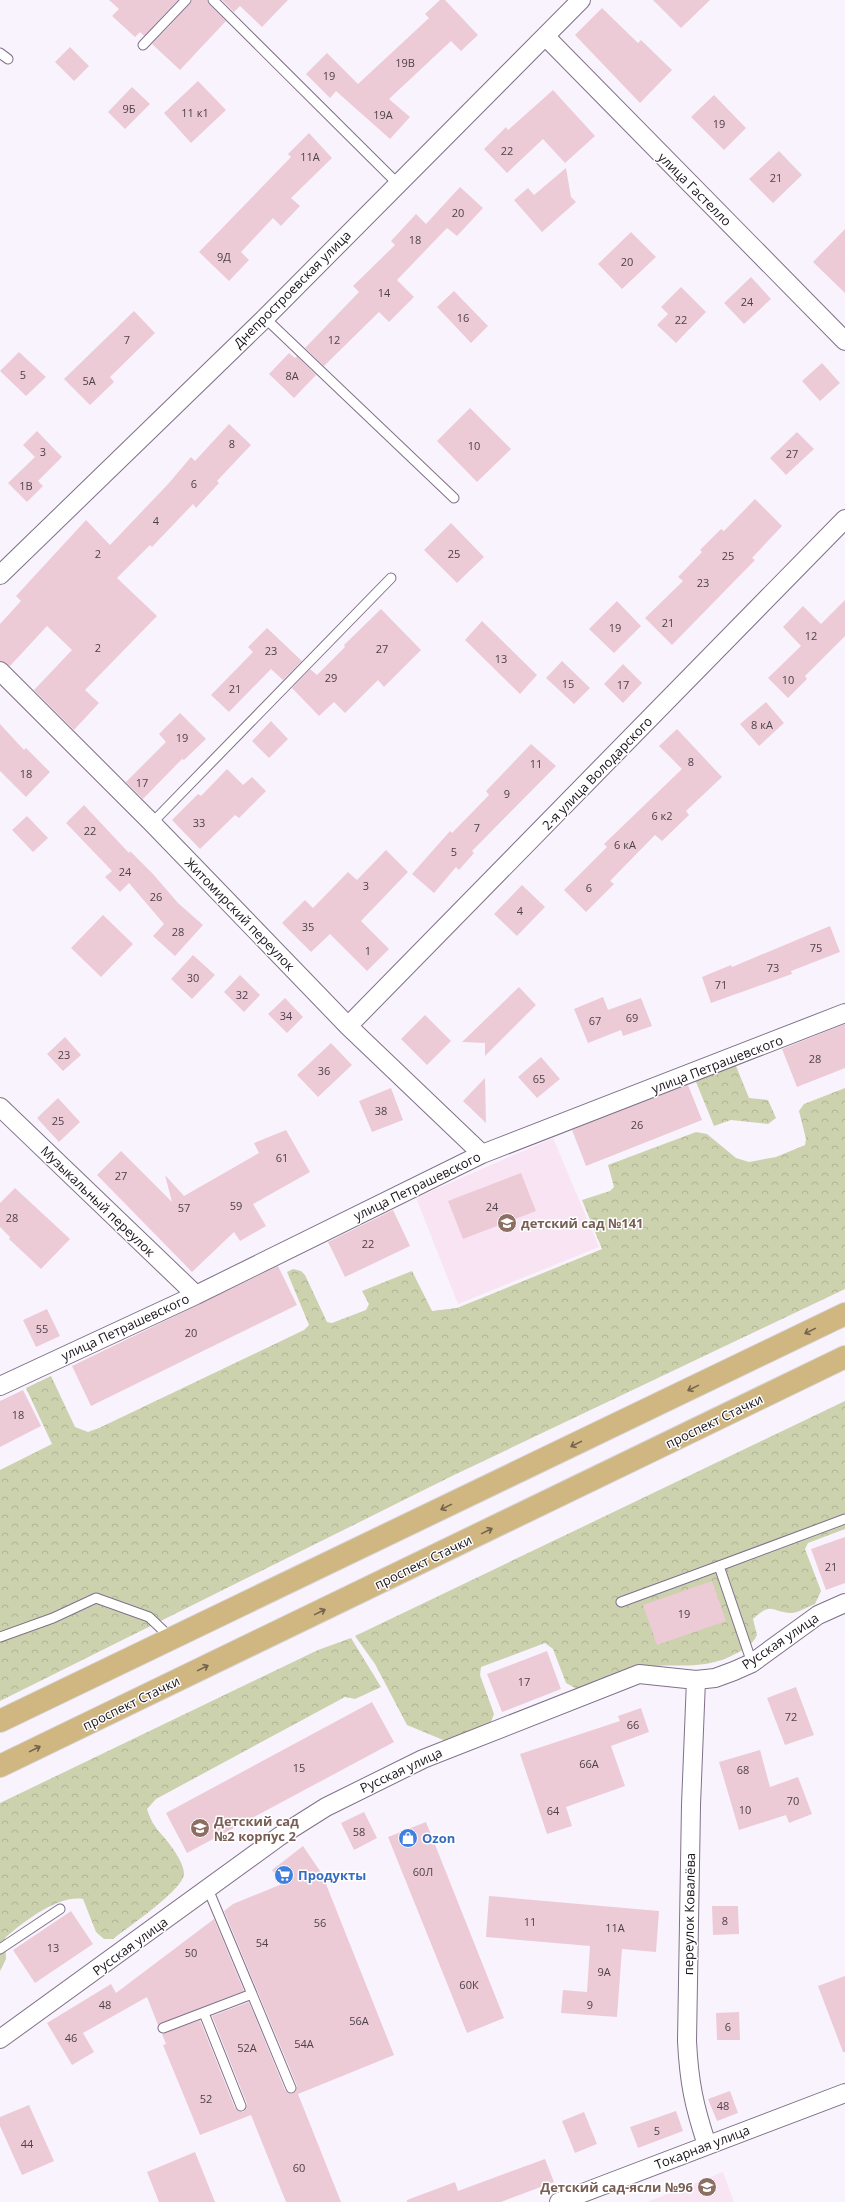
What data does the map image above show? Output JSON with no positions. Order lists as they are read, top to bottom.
{
  "streets": {
    "main road": ["проспект Стачки"],
    "street": [
      "улица Гастелло",
      "Днепростроевская улица",
      "2-я улица Володарского",
      "Житомирский переулок",
      "улица Петрашевского",
      "Музыкальный переулок",
      "Русская улица",
      "переулок Ковалёва",
      "Токарная улица"
    ]
  },
  "crossings": [
    ["улица Гастелло", "Днепростроевская улица"],
    ["2-я улица Володарского", "Житомирский переулок"],
    ["Житомирский переулок", "улица Петрашевского"],
    ["улица Петрашевского", "Музыкальный переулок"],
    ["Русская улица", "переулок Ковалёва"],
    ["переулок Ковалёва", "Токарная улица"]
  ],
  "places": {
    "school or university": ["детский сад №141", "Детский сад №2 корпус 2", "Детский сад-ясли №96"],
    "shop": ["Ozon"],
    "supermarket": ["Продукты"]
  },
  "house_numbers": [
    "19В",
    "19",
    "9Б",
    "11 к1",
    "19А",
    "19",
    "22",
    "11А",
    "21",
    "20",
    "18",
    "9Д",
    "20",
    "14",
    "24",
    "16",
    "22",
    "7",
    "12",
    "5",
    "8А",
    "5А",
    "8",
    "10",
    "3",
    "27",
    "6",
    "1В",
    "4",
    "2",
    "25",
    "25",
    "23",
    "21",
    "19",
    "12",
    "2",
    "27",
    "23",
    "13",
    "29",
    "10",
    "15",
    "17",
    "21",
    "8 кА",
    "19",
    "8",
    "11",
    "18",
    "17",
    "9",
    "6 к2",
    "33",
    "7",
    "22",
    "6 кА",
    "5",
    "24",
    "3",
    "6",
    "26",
    "4",
    "35",
    "28",
    "75",
    "1",
    "73",
    "30",
    "71",
    "32",
    "34",
    "69",
    "67",
    "23",
    "28",
    "36",
    "65",
    "38",
    "25",
    "26",
    "61",
    "27",
    "59",
    "24",
    "57",
    "28",
    "22",
    "55",
    "20",
    "18",
    "21",
    "19",
    "17",
    "72",
    "66",
    "66А",
    "15",
    "68",
    "70",
    "10",
    "64",
    "58",
    "60Л",
    "8",
    "11",
    "56",
    "11А",
    "54",
    "13",
    "50",
    "9А",
    "60К",
    "48",
    "9",
    "56А",
    "6",
    "46",
    "54А",
    "52А",
    "52",
    "48",
    "5",
    "44",
    "60"
  ]
}
